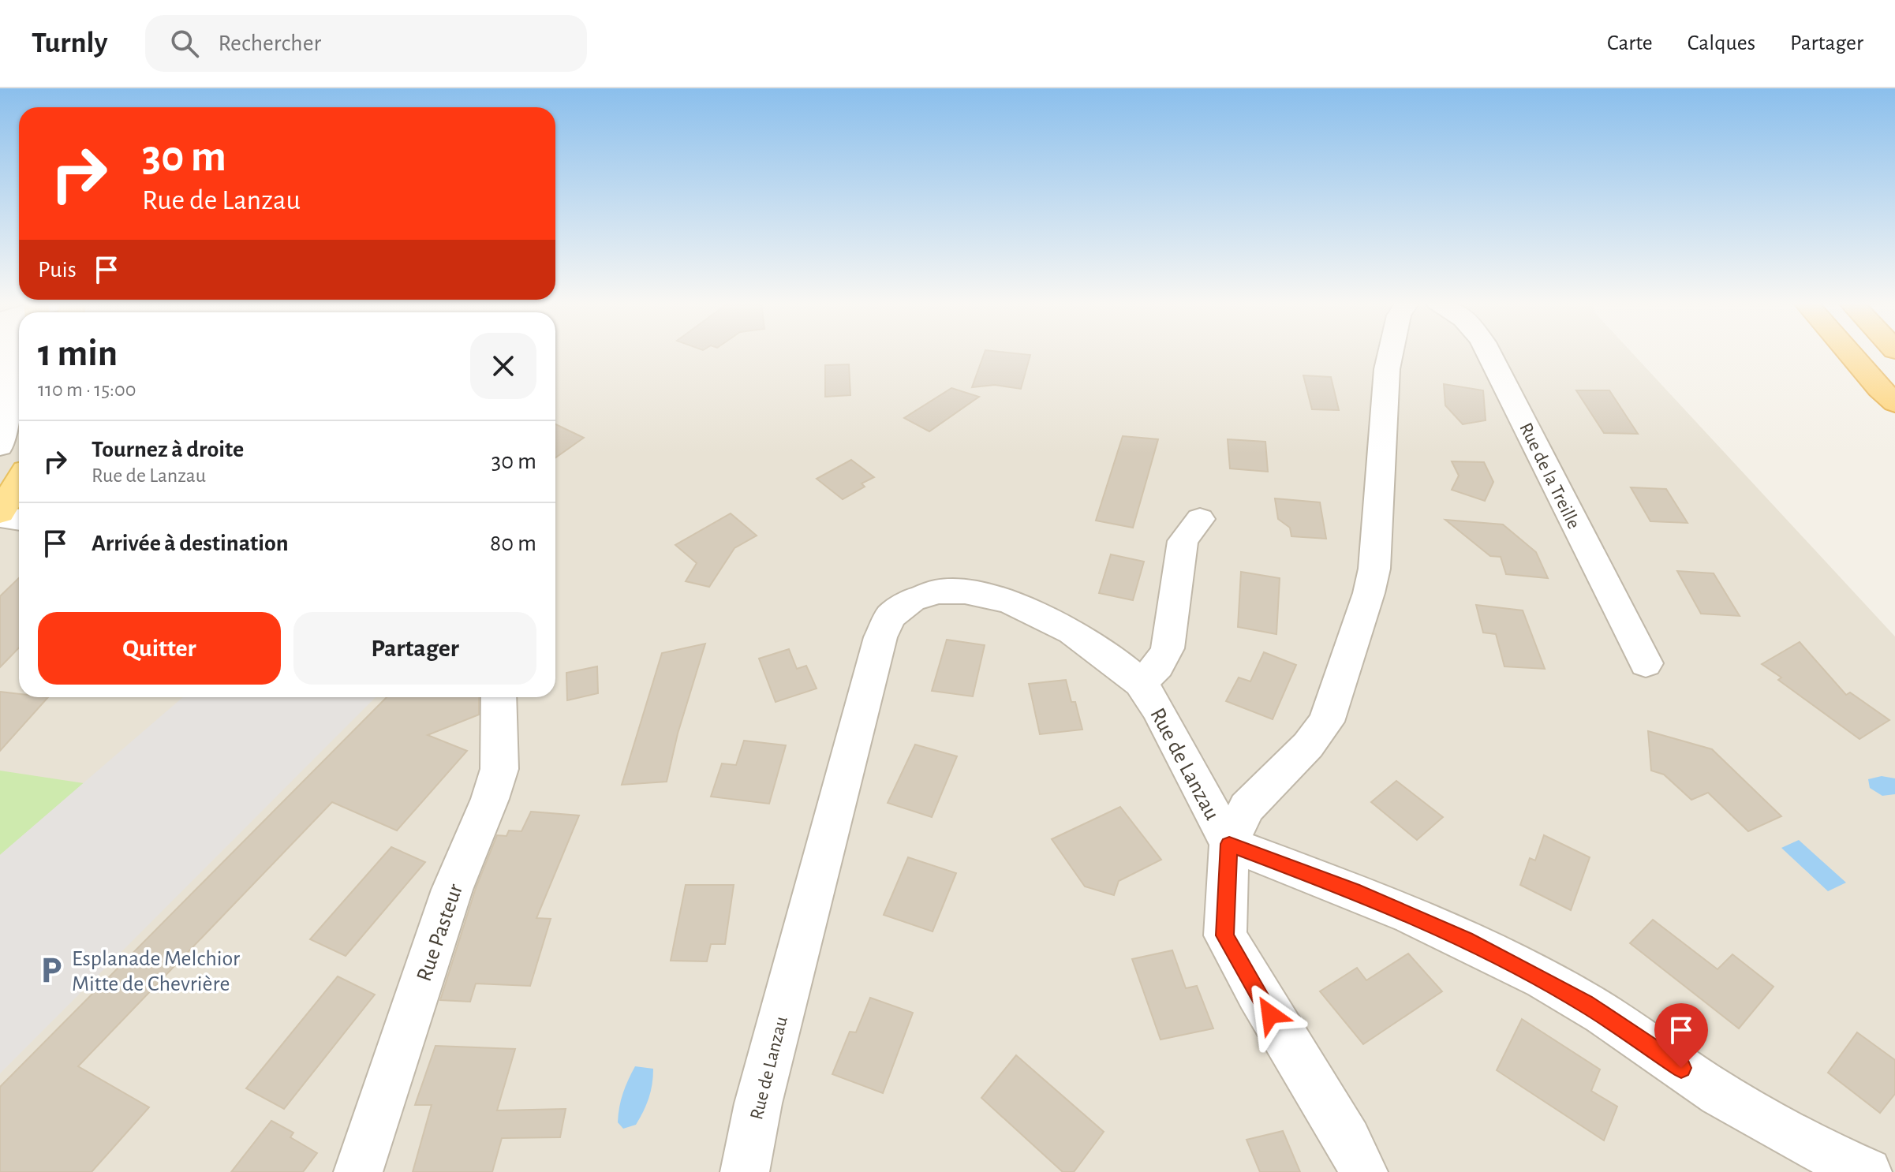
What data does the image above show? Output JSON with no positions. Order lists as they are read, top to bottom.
{
  "streets": {
    "street": ["Rue de la Treille", "Rue de Lanzau", "Rue Pasteur"]
  },
  "places": {
    "parking": ["Esplanade Melchior Mitte de Chevrière"]
  },
  "page": {
    "header": "Turnly",
    "search": "Rechercher",
    "nav": ["Carte", "Calques", "Partager"],
    "turn": ["30 m", "Rue de Lanzau"],
    "then": "Puis",
    "heading": ["1 min", "110 m · 15:00"],
    "list": [
      {
        "name": "Tournez à droite",
        "note": "Rue de Lanzau",
        "value": "30 m"
      },
      {
        "name": "Arrivée à destination",
        "value": "80 m"
      }
    ],
    "buttons": ["Quitter", "Partager"]
  }
}
